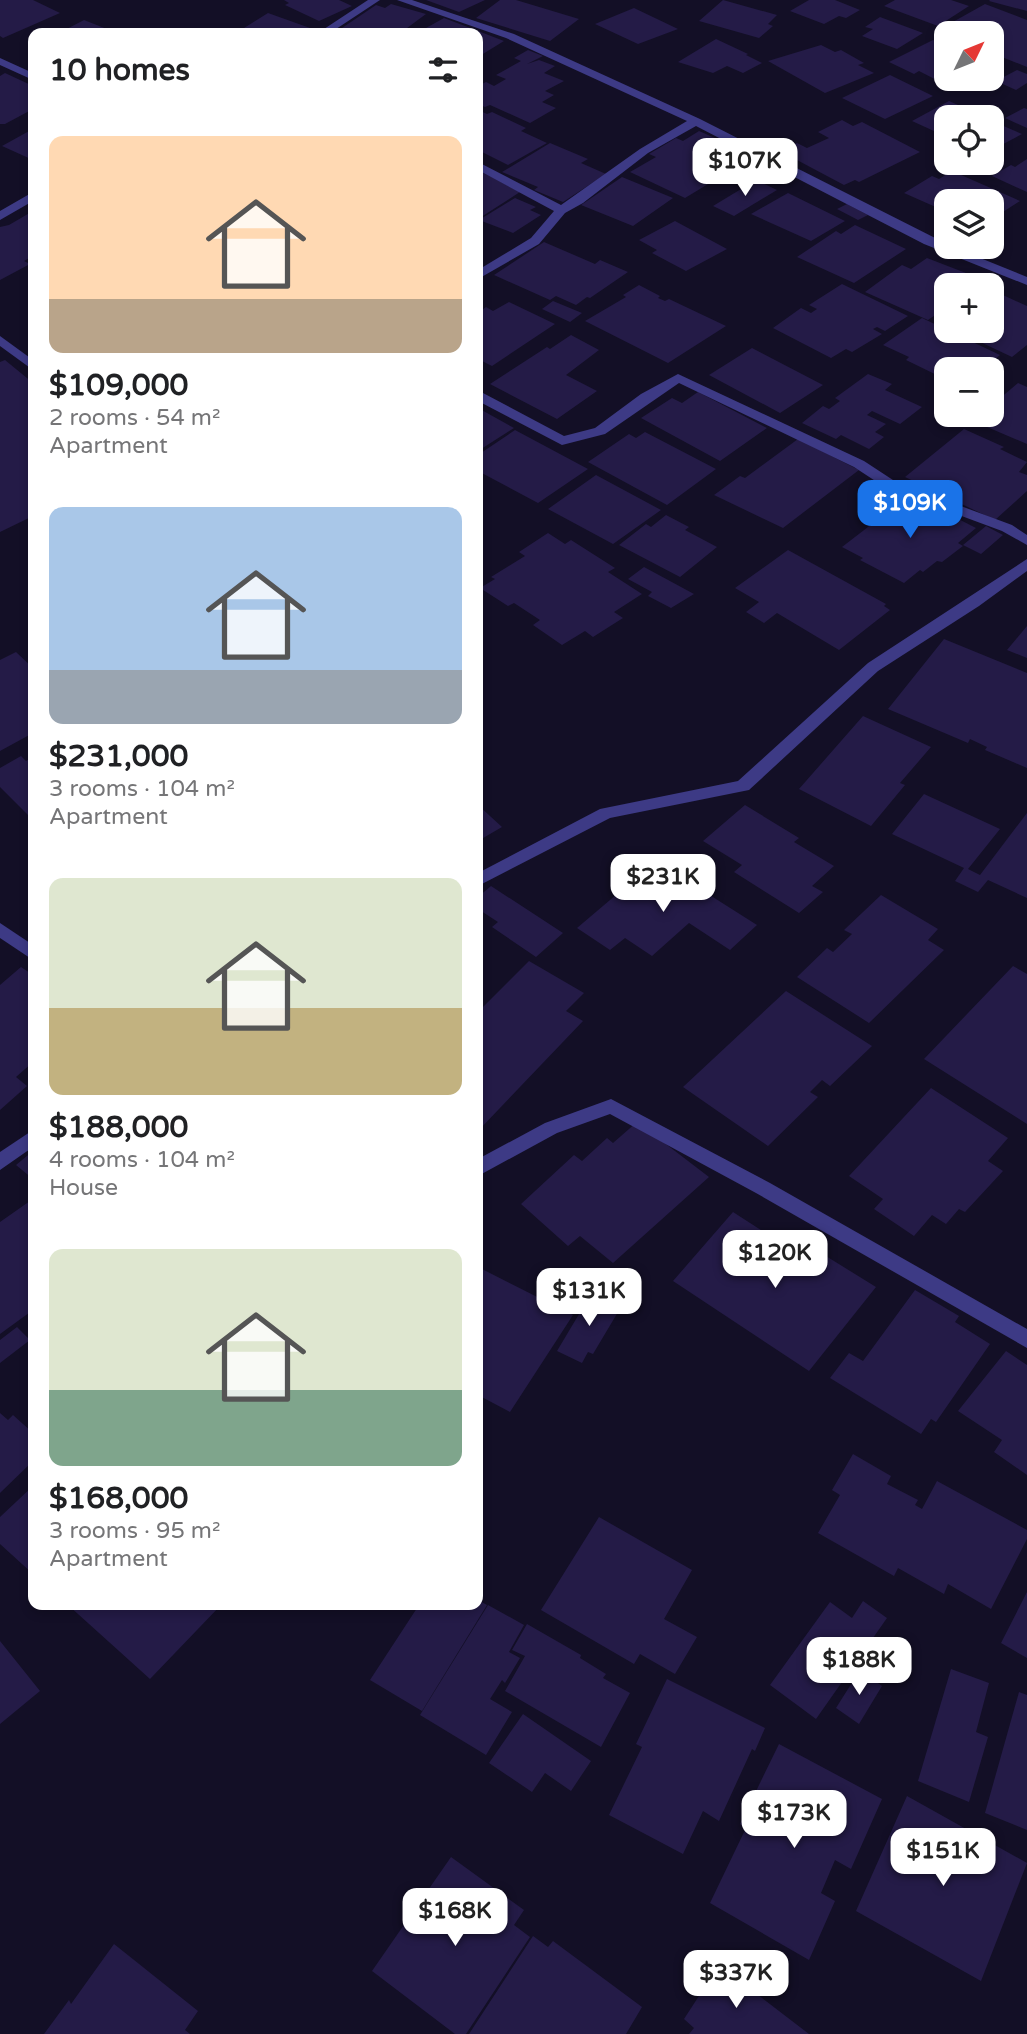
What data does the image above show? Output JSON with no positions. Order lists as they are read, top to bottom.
{
  "north": "top right",
  "page": {
    "map_buttons": ["+", "−"],
    "heading": "10 homes",
    "list": [
      {
        "name": "$109,000",
        "note": "2 rooms · 54 m² · Apartment"
      },
      {
        "name": "$231,000",
        "note": "3 rooms · 104 m² · Apartment"
      },
      {
        "name": "$188,000",
        "note": "4 rooms · 104 m² · House"
      },
      {
        "name": "$168,000",
        "note": "3 rooms · 95 m² · Apartment"
      }
    ],
    "price": [
      "$107K",
      "$109K",
      "$231K",
      "$120K",
      "$131K",
      "$188K",
      "$173K",
      "$151K",
      "$168K",
      "$337K"
    ]
  }
}
